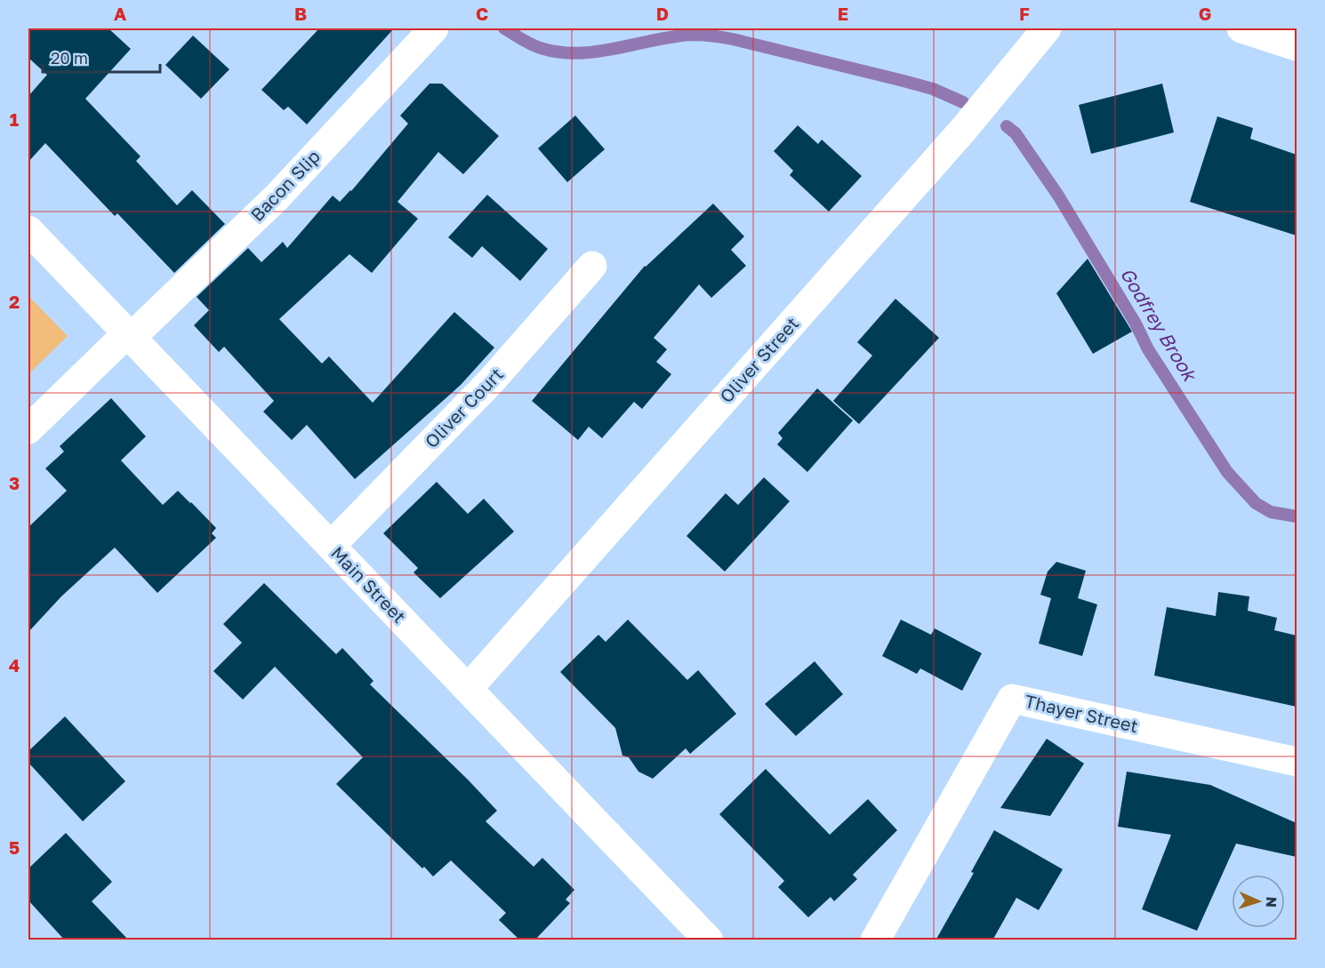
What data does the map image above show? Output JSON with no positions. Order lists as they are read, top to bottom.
{
  "streets": {
    "street": [
      "Bacon Slip",
      "Oliver Street",
      "Oliver Court",
      "Main Street",
      "Thayer Street"
    ]
  },
  "crossings": [
    ["Bacon Slip", "Main Street"],
    ["Oliver Street", "Main Street"],
    ["Oliver Court", "Main Street"]
  ],
  "water": ["Godfrey Brook"],
  "scale_bar": "20 m",
  "north": "right",
  "grid": {
    "columns": [
      "A",
      "B",
      "C",
      "D",
      "E",
      "F",
      "G"
    ],
    "rows": [
      "1",
      "2",
      "3",
      "4",
      "5"
    ]
  }
}
